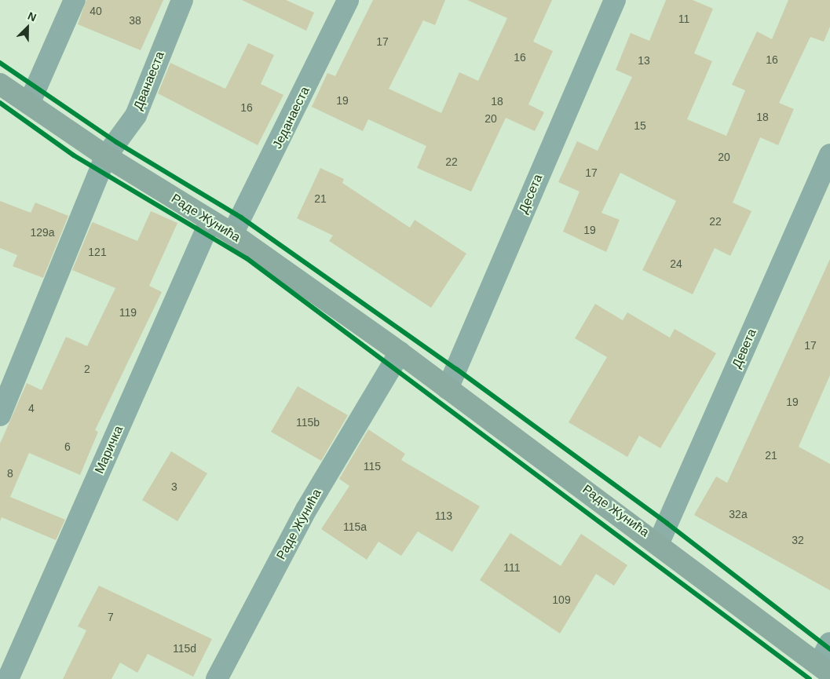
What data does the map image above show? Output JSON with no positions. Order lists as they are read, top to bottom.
{
  "streets": {
    "main road": ["Раде Жунића"],
    "street": [
      "Дванаеста",
      "Једанаеста",
      "Десета",
      "Девета",
      "Маричка"
    ]
  },
  "crossings": [
    ["Дванаеста", "Раде Жунића"],
    ["Једанаеста", "Раде Жунића"],
    ["Десета", "Раде Жунића"],
    ["Раде Жунића", "Девета"],
    ["Раде Жунића", "Маричка"]
  ],
  "house_numbers": [
    "40",
    "11",
    "38",
    "17",
    "16",
    "16",
    "13",
    "19",
    "18",
    "16",
    "18",
    "20",
    "15",
    "20",
    "22",
    "17",
    "21",
    "22",
    "19",
    "129a",
    "121",
    "24",
    "119",
    "17",
    "2",
    "19",
    "4",
    "115b",
    "6",
    "21",
    "115",
    "8",
    "3",
    "32a",
    "113",
    "115a",
    "32",
    "111",
    "109",
    "7",
    "115d"
  ],
  "north": "top right"
}
